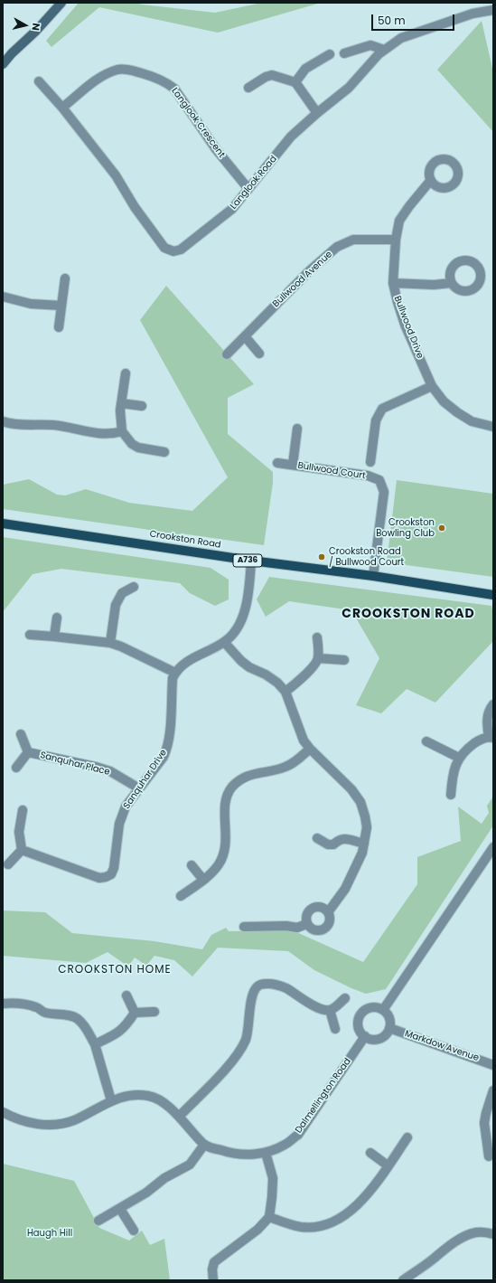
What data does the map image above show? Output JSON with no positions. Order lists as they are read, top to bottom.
{
  "streets": {
    "main road": ["Crookston Road", "A736"],
    "street": [
      "Langlook Crescent",
      "Langlook Road",
      "Bullwood Avenue",
      "Bullwood Drive",
      "Bullwood Court",
      "Sanquhar Place",
      "Sanquhar Drive",
      "Markdow Avenue",
      "Dalmellington Road"
    ]
  },
  "crossings": [
    ["Langlook Crescent", "Langlook Road"],
    ["Bullwood Avenue", "Bullwood Drive"],
    ["Bullwood Court", "Crookston Road"],
    ["Sanquhar Place", "Sanquhar Drive"],
    ["Markdow Avenue", "Dalmellington Road"]
  ],
  "districts": ["CROOKSTON ROAD", "CROOKSTON HOME"],
  "parks": ["Haugh Hill"],
  "places": ["Crookston Bowling Club", "Crookston Road / Bullwood Court"],
  "scale_bar": "50 m",
  "north": "right"
}
